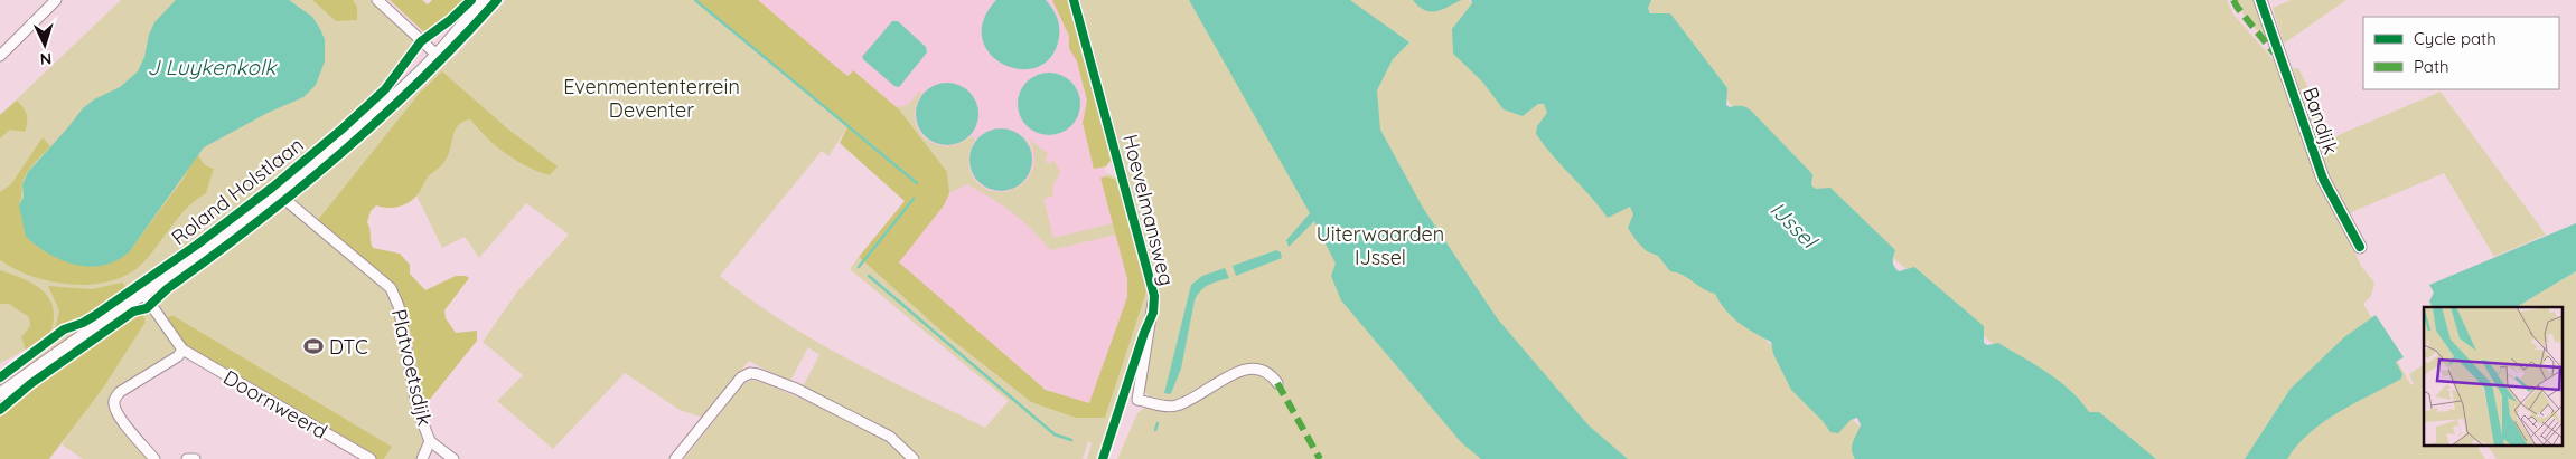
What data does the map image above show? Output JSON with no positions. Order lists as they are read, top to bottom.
{
  "streets": {
    "street": [
      "Bandijk",
      "Roland Holstlaan",
      "Hoevelmansweg",
      "Platvoetsdijk",
      "Doornweerd"
    ]
  },
  "crossings": [
    ["Roland Holstlaan", "Platvoetsdijk"]
  ],
  "water": ["J Luykenkolk", "IJssel"],
  "parks": ["Evenmententerrein Deventer", "Uiterwaarden IJssel"],
  "places": {
    "sports": ["DTC"]
  },
  "legend": ["Cycle path", "Path"],
  "north": "bottom"
}
